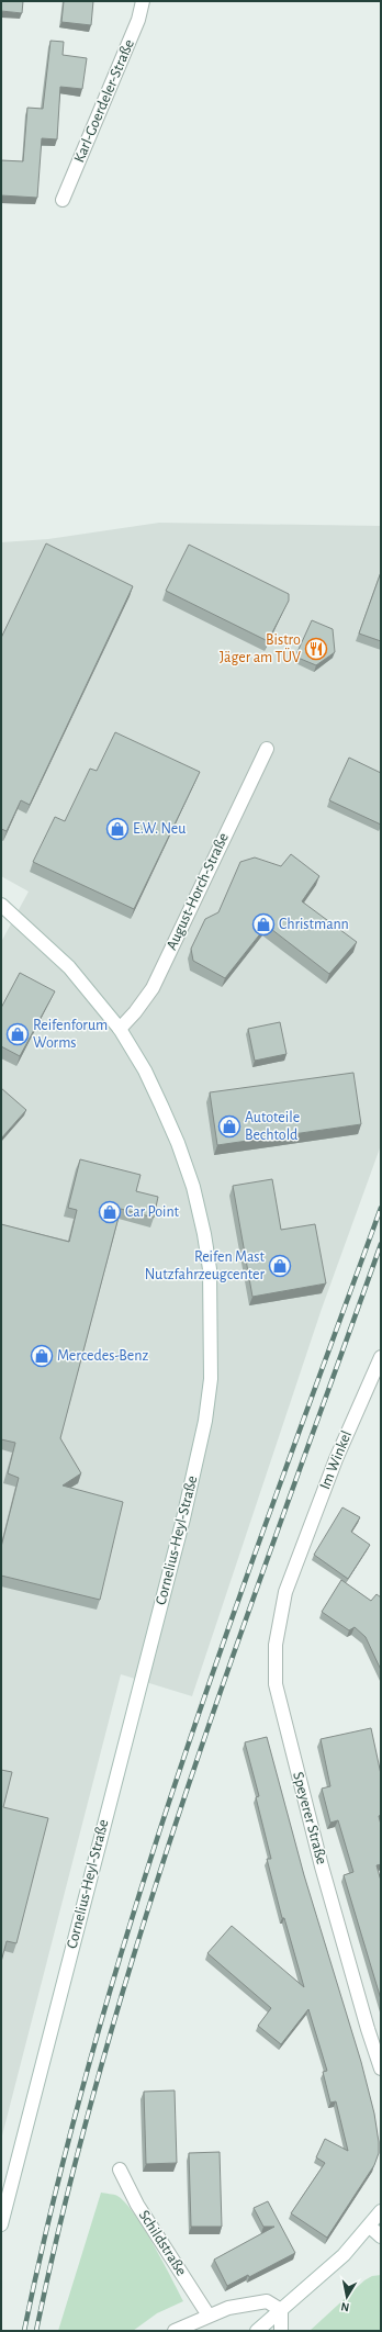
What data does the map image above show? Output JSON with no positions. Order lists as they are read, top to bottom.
{
  "streets": {
    "street": [
      "Karl-Goerdeler-Straße",
      "August-Horch-Straße",
      "Im Winkel",
      "Cornelius-Heyl-Straße",
      "Speyerer Straße",
      "Schildstraße"
    ]
  },
  "crossings": [
    ["August-Horch-Straße", "Cornelius-Heyl-Straße"],
    ["Im Winkel", "Speyerer Straße"]
  ],
  "places": {
    "restaurant": ["Bistro Jäger am TÜV"],
    "shop": [
      "E.W. Neu",
      "Christmann",
      "Reifenforum Worms",
      "Autoteile Bechtold",
      "Car Point",
      "Reifen Mast Nutzfahrzeugcenter",
      "Mercedes-Benz"
    ]
  },
  "north": "bottom"
}
